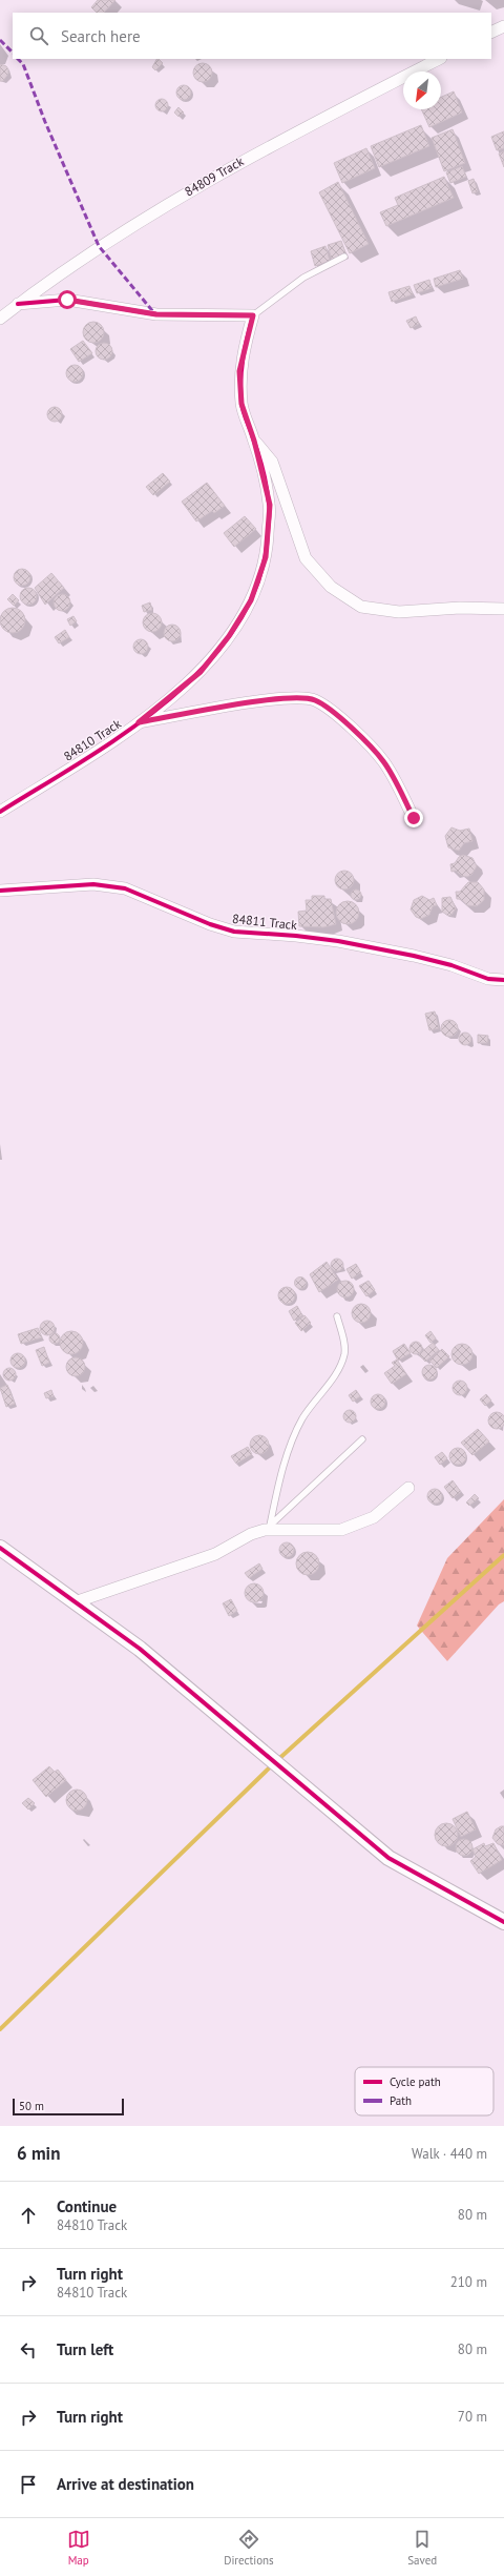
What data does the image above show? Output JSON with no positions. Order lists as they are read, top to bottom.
{
  "streets": {
    "street": ["84809 Track", "84810 Track", "84811 Track"]
  },
  "legend": ["Cycle path", "Path"],
  "scale_bar": "50 m",
  "north": "bottom left",
  "page": {
    "search": "Search here",
    "scale": "50 m",
    "heading": ["6 min", "Walk · 440 m"],
    "list": [
      ["Continue", "84810 Track", "80 m"],
      ["Turn right", "84810 Track", "210 m"],
      ["Turn left", "80 m"],
      ["Turn right", "70 m"],
      "Arrive at destination"
    ],
    "nav": ["Map", "Directions", "Saved"]
  }
}
